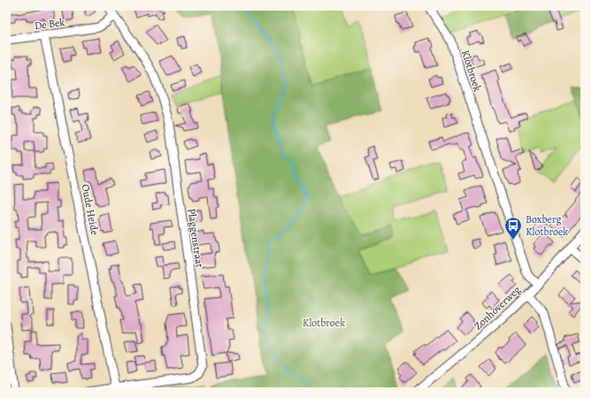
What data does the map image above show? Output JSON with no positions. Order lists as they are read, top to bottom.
{
  "streets": {
    "street": [
      "De Bek",
      "Klotbroek",
      "Oude Heide",
      "Plaggenstraat",
      "Zonhoverweg"
    ]
  },
  "crossings": [
    ["De Bek", "Oude Heide"],
    ["De Bek", "Plaggenstraat"],
    ["Klotbroek", "Zonhoverweg"],
    ["Oude Heide", "Plaggenstraat"]
  ],
  "parks": ["Klotbroek"],
  "places": {
    "bus stop": ["Boxberg Klotbroek"]
  }
}
